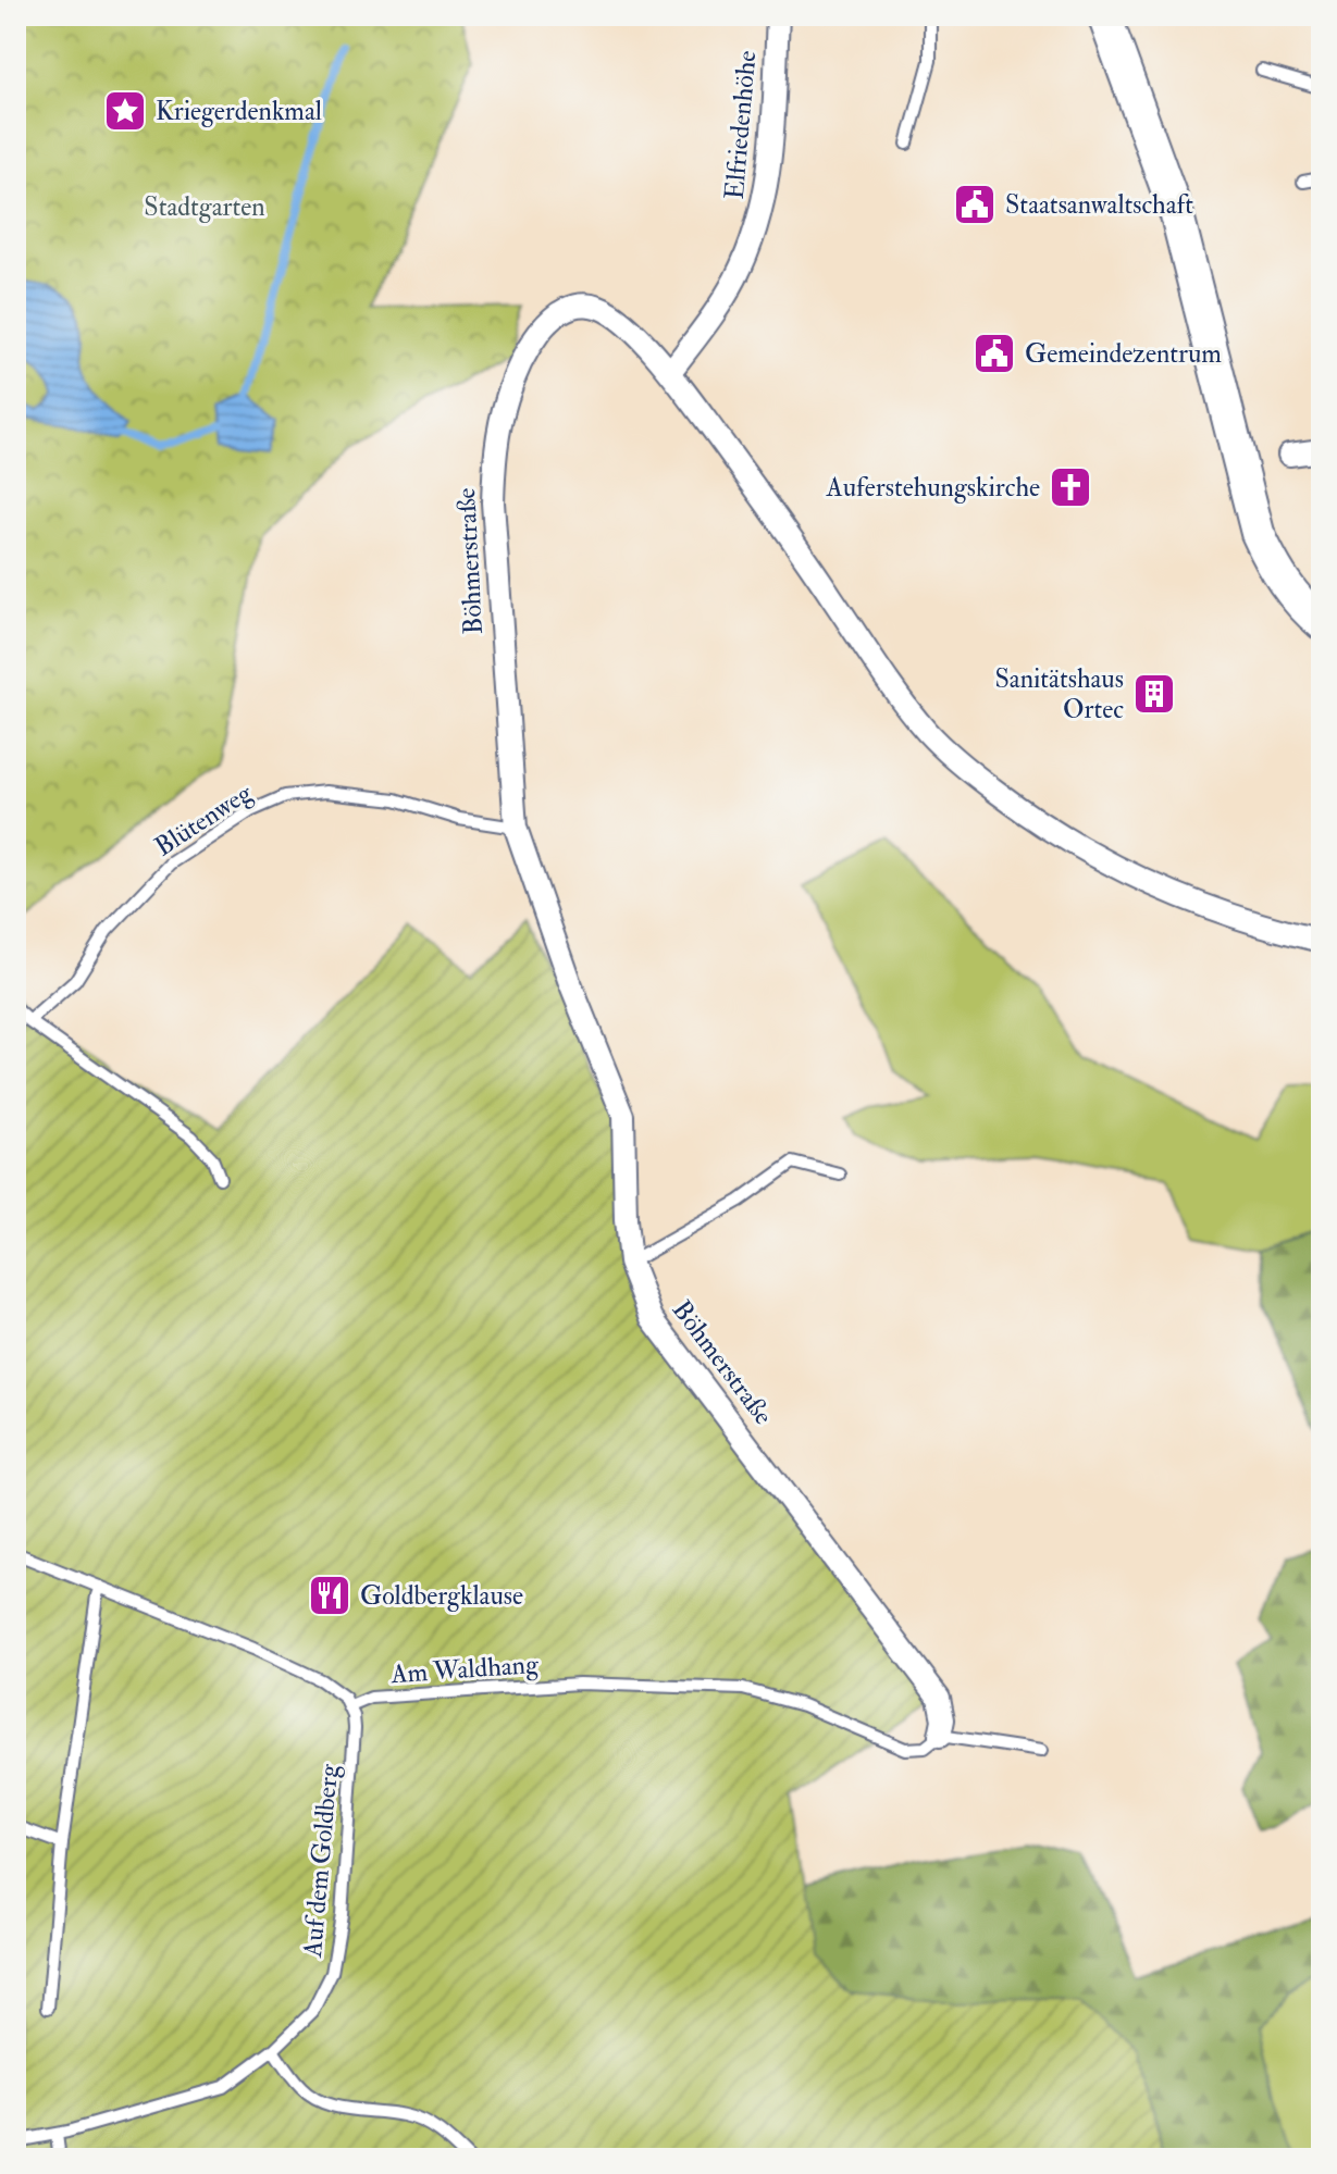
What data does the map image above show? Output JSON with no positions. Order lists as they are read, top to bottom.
{
  "streets": {
    "street": ["Elfriedenhöhe", "Böhmerstraße"],
    "lane": ["Blütenweg", "Am Waldhang", "Auf dem Goldberg"]
  },
  "crossings": [
    ["Elfriedenhöhe", "Böhmerstraße"],
    ["Böhmerstraße", "Blütenweg"],
    ["Böhmerstraße", "Am Waldhang"],
    ["Am Waldhang", "Auf dem Goldberg"]
  ],
  "parks": ["Stadtgarten"],
  "places": {
    "place": ["Kriegerdenkmal"],
    "public building": ["Staatsanwaltschaft", "Gemeindezentrum"],
    "church": ["Auferstehungskirche"],
    "building": ["Sanitätshaus Ortec"],
    "restaurant": ["Goldbergklause"]
  }
}
